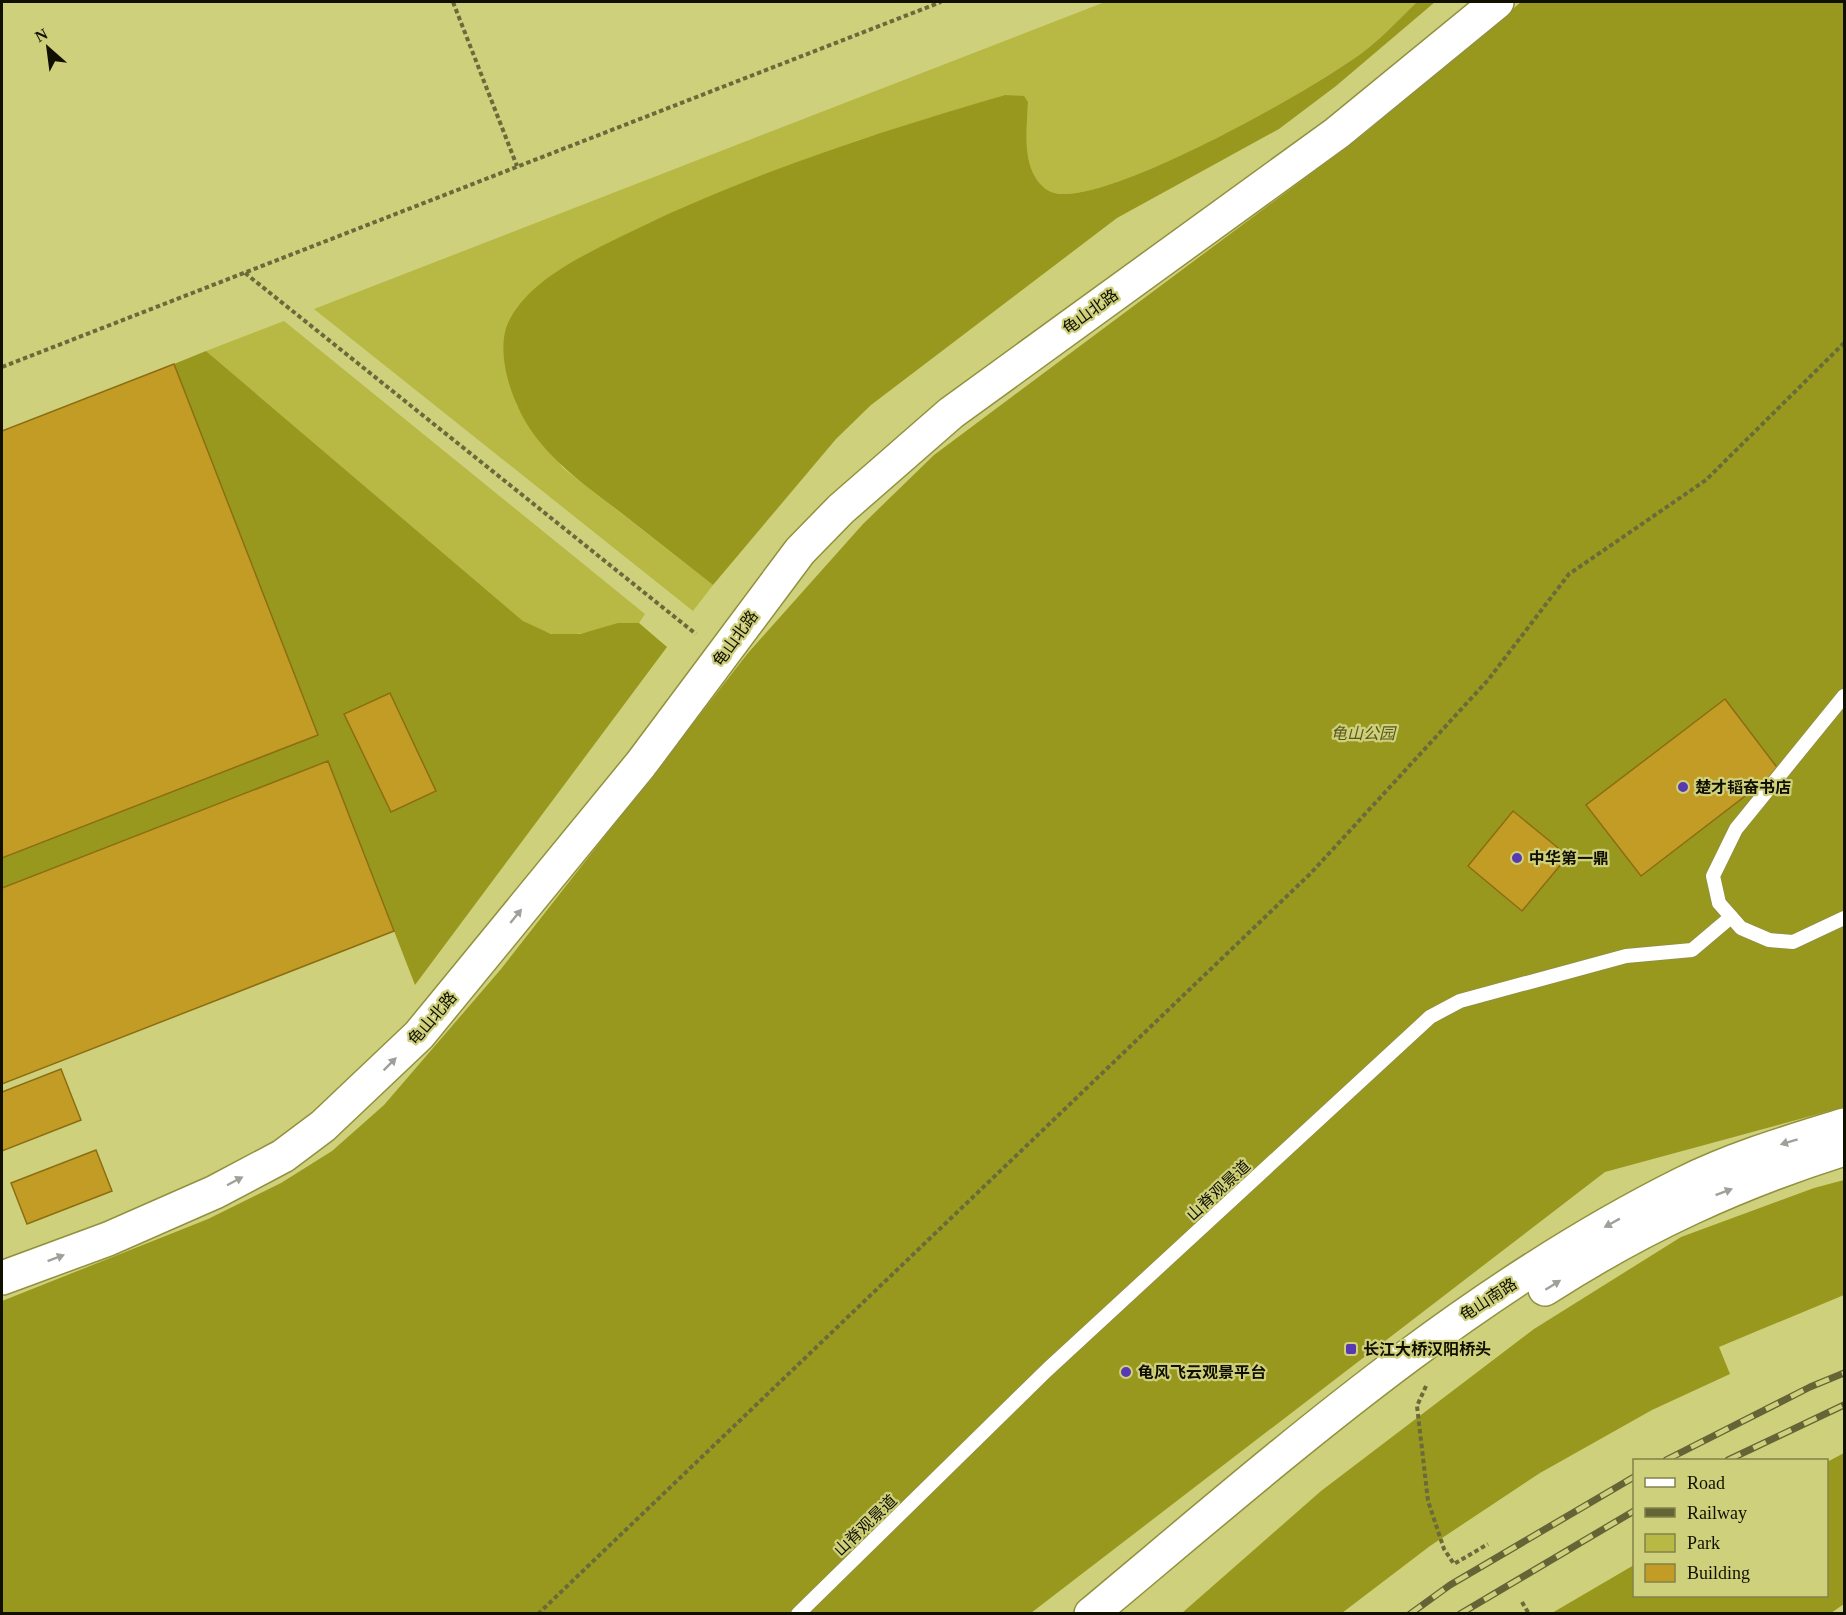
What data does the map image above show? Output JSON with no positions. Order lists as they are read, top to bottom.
{
  "streets": {
    "main road": ["龟山北路", "龟山南路"],
    "lane": ["山脊观景道"]
  },
  "one_way": ["龟山北路"],
  "parks": ["龟山公园"],
  "places": {
    "other": ["楚才韬奋书店", "中华第一鼎", "龟风飞云观景平台"],
    "transit": ["长江大桥汉阳桥头"]
  },
  "legend": [
    "Road",
    "Railway",
    "Park",
    "Building"
  ],
  "north": "top left"
}
